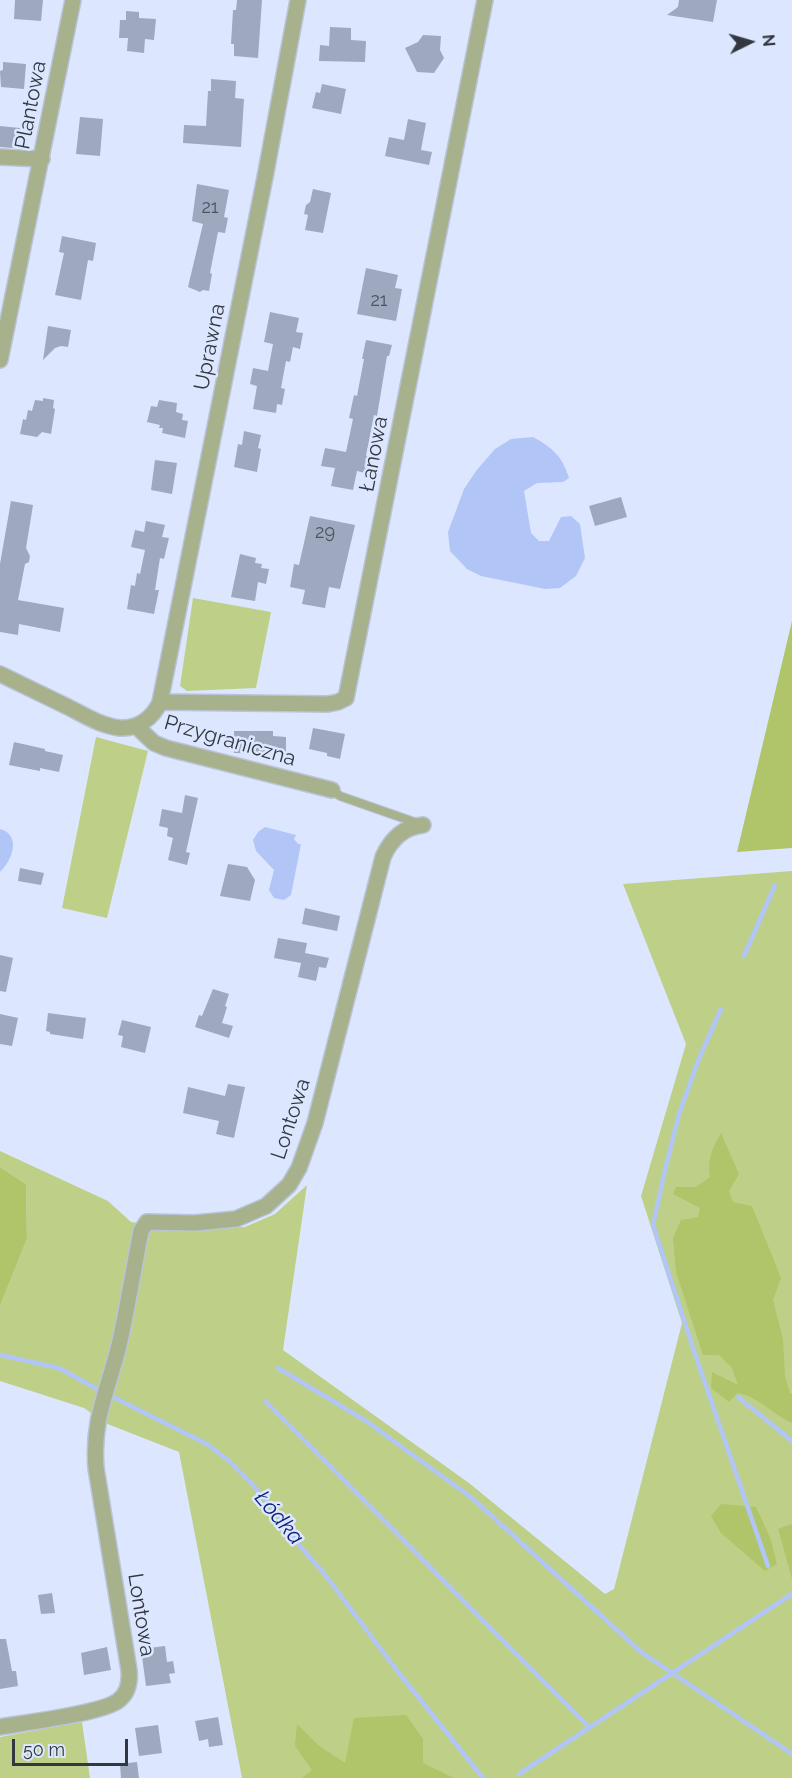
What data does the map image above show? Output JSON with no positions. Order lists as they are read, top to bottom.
{
  "streets": {
    "street": [
      "Plantowa",
      "Uprawna",
      "Łanowa",
      "Przygraniczna",
      "Lontowa"
    ]
  },
  "crossings": [
    ["Uprawna", "Łanowa"],
    ["Przygraniczna", "Lontowa"]
  ],
  "water": ["Łódka"],
  "house_numbers": ["21", "21", "29"],
  "scale_bar": "50 m",
  "north": "right"
}
